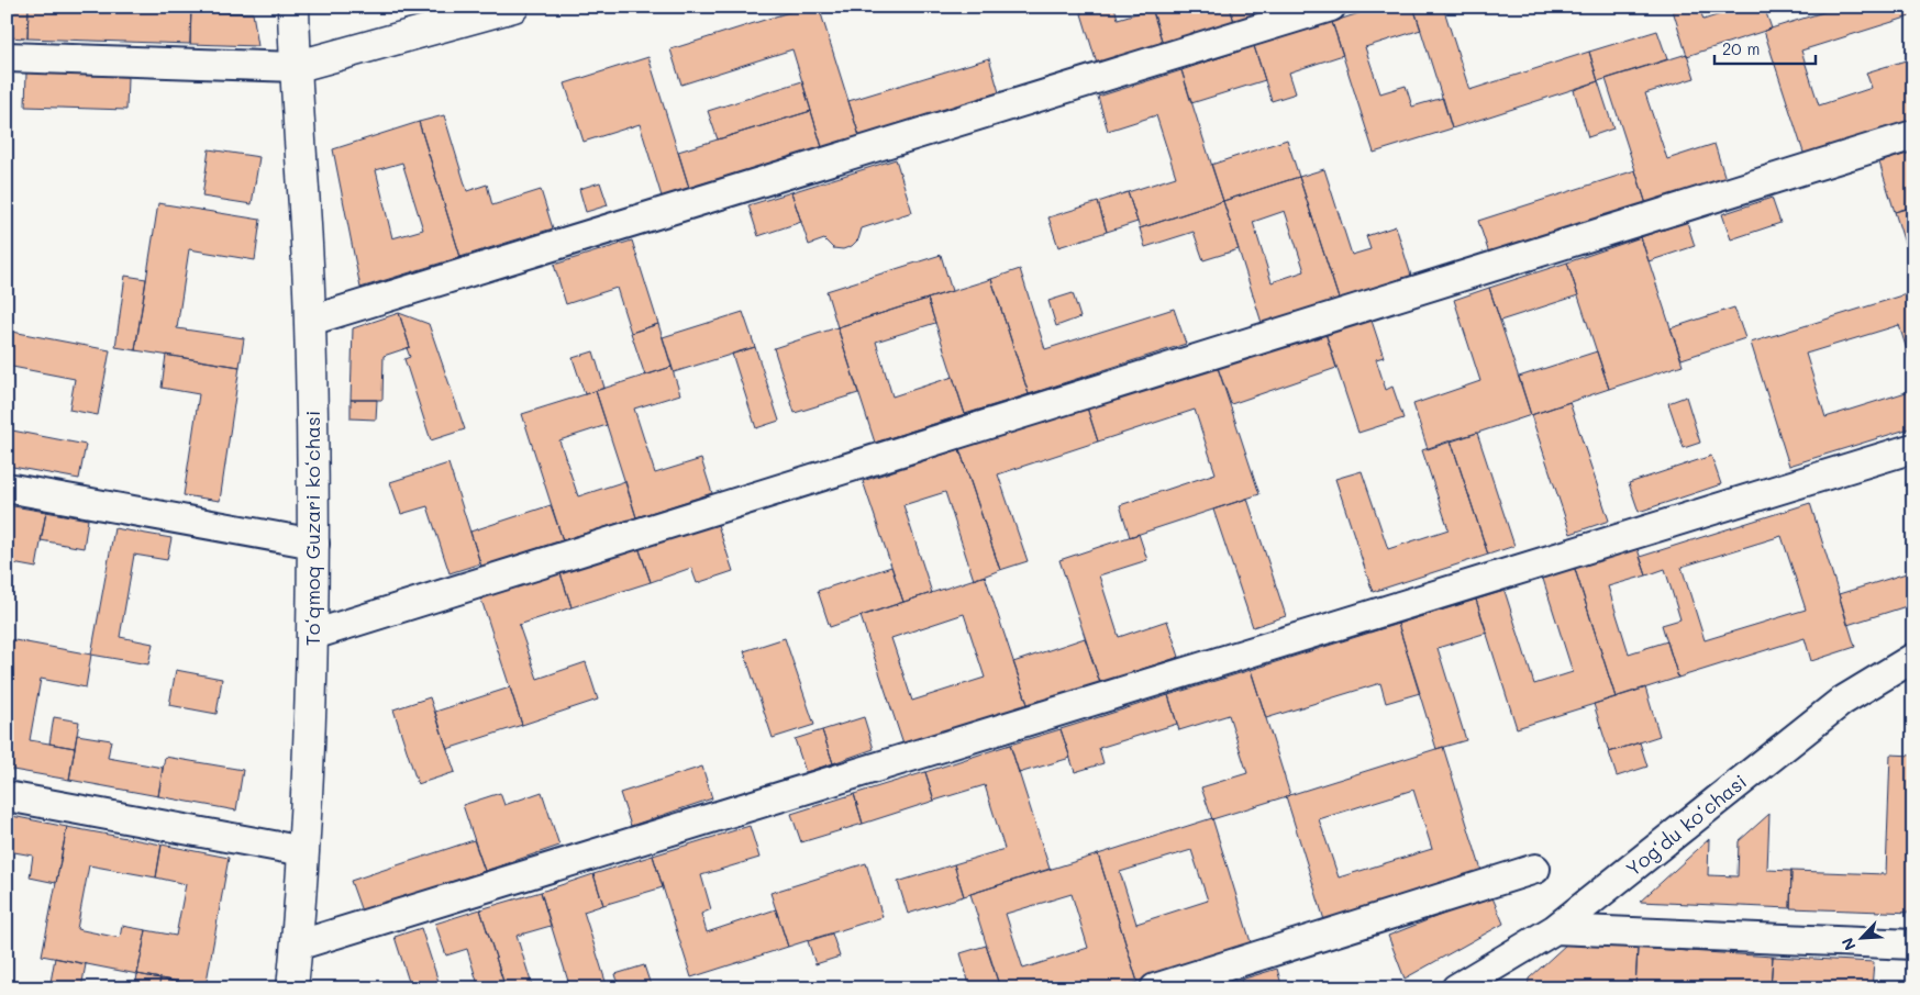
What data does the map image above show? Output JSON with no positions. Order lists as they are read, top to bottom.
{
  "streets": {
    "street": ["Toʻqmoq Guzari koʻchasi", "Yogʻdu koʻchasi"]
  },
  "scale_bar": "20 m",
  "north": "bottom left"
}
